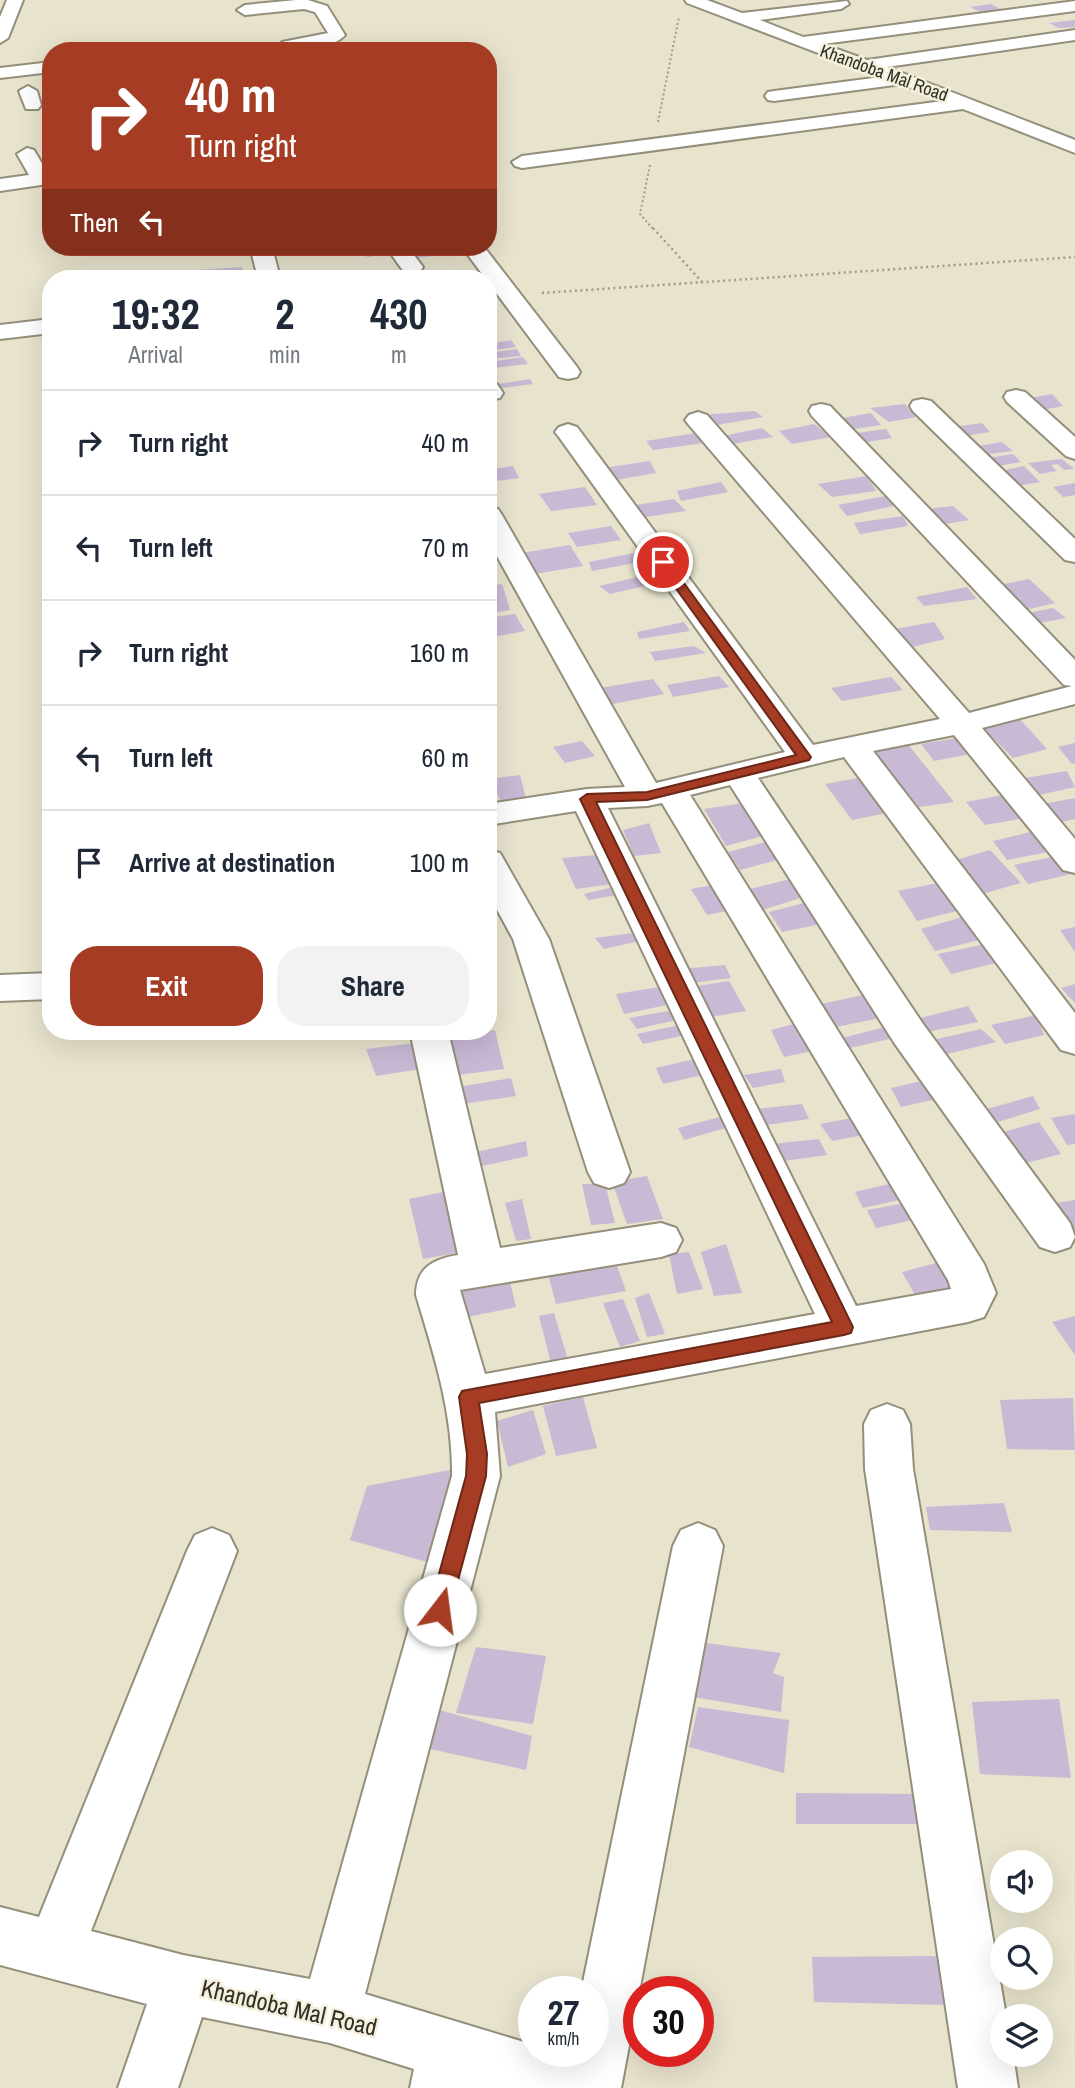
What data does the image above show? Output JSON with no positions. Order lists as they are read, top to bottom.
{
  "streets": {
    "street": ["Khandoba Mal Road"]
  },
  "page": {
    "turn": ["40 m", "Turn right"],
    "then": "Then",
    "eta": [
      "19:32",
      "Arrival",
      "2",
      "min",
      "430",
      "m"
    ],
    "list": [
      {
        "name": "Turn right",
        "value": "40 m"
      },
      {
        "name": "Turn left",
        "value": "70 m"
      },
      {
        "name": "Turn right",
        "value": "160 m"
      },
      {
        "name": "Turn left",
        "value": "60 m"
      },
      {
        "name": "Arrive at destination",
        "value": "100 m"
      }
    ],
    "buttons": ["Exit", "Share"],
    "speed": "27 km/h",
    "limit": "30"
  }
}
